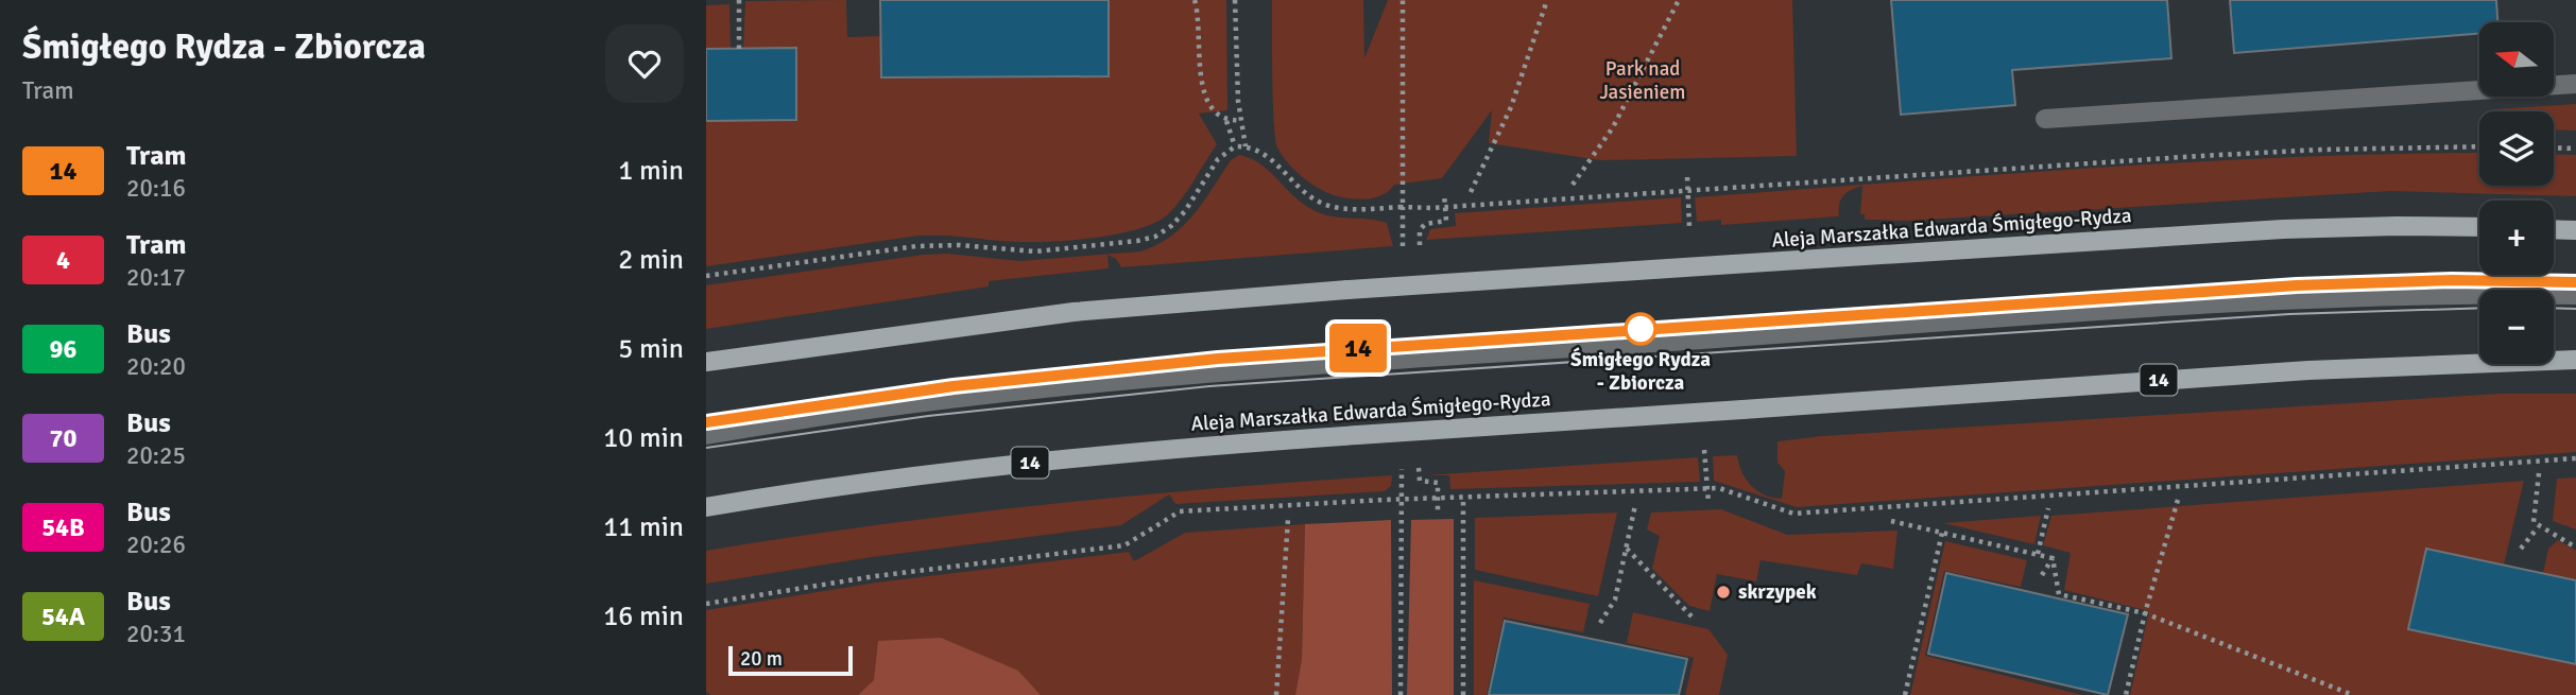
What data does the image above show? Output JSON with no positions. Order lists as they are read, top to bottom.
{
  "streets": {
    "main road": ["Aleja Marszałka Edwarda Śmigłego-Rydza", "14"]
  },
  "parks": ["Park nad Jasieniem"],
  "places": ["Śmigłego Rydza - Zbiorcza", "skrzypek"],
  "lines": ["tram line 14"],
  "scale_bar": "20 m",
  "north": "left",
  "page": {
    "heading": ["Śmigłego Rydza - Zbiorcza", "Tram"],
    "on_map": "14",
    "map_buttons": ["+", "−"],
    "list": [
      {
        "mark": "14",
        "name": "Tram",
        "note": "20:16",
        "value": "1 min"
      },
      {
        "mark": "4",
        "name": "Tram",
        "note": "20:17",
        "value": "2 min"
      },
      {
        "mark": "96",
        "name": "Bus",
        "note": "20:20",
        "value": "5 min"
      },
      {
        "mark": "70",
        "name": "Bus",
        "note": "20:25",
        "value": "10 min"
      },
      {
        "mark": "54B",
        "name": "Bus",
        "note": "20:26",
        "value": "11 min"
      },
      {
        "mark": "54A",
        "name": "Bus",
        "note": "20:31",
        "value": "16 min"
      }
    ],
    "scale": "20 m"
  }
}
